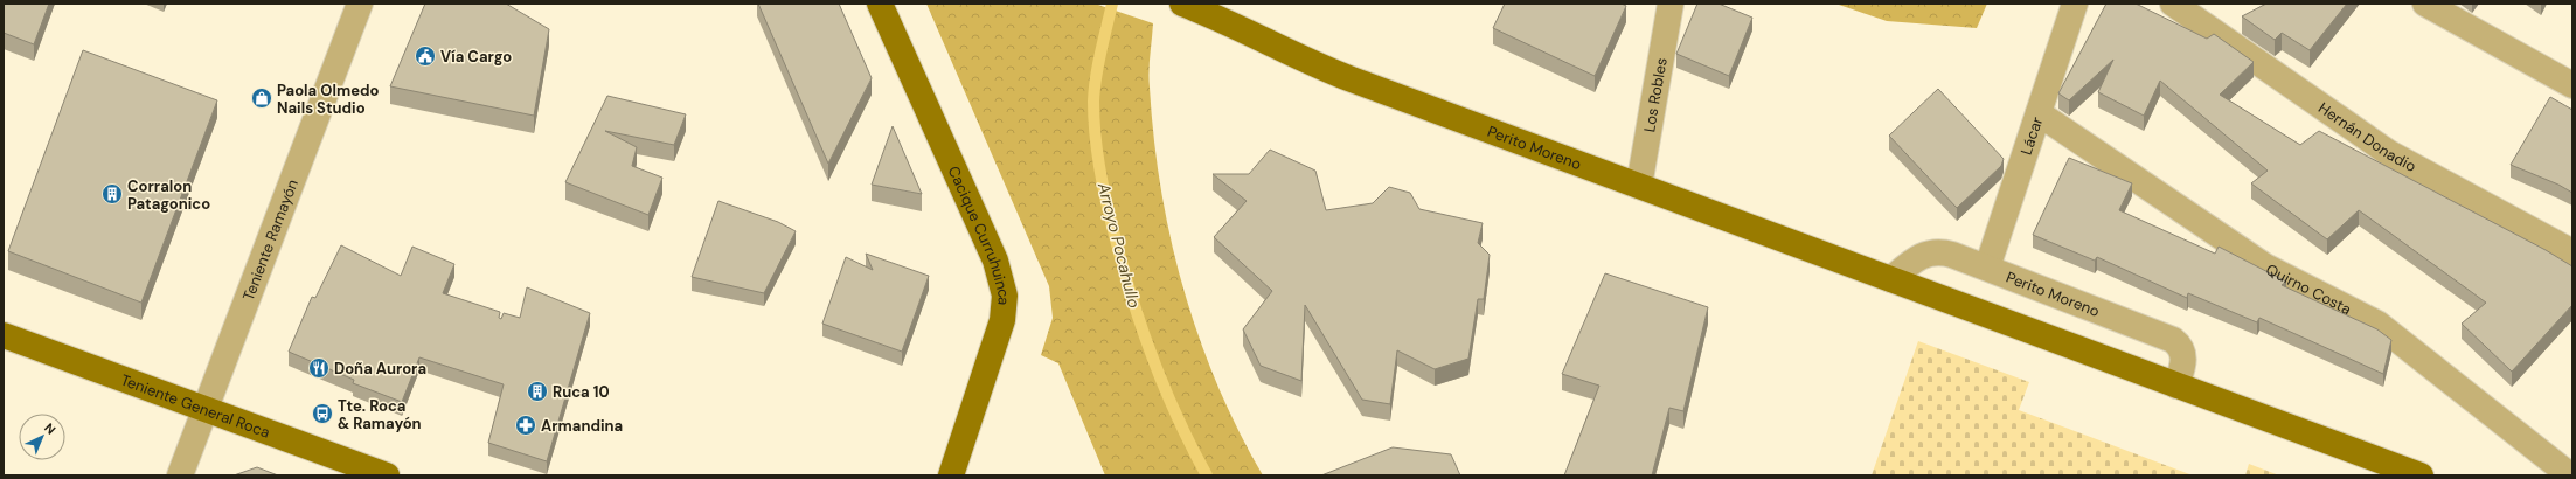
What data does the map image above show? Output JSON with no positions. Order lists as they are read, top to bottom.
{
  "streets": {
    "main road": ["Perito Moreno", "Cacique Curruhuinca", "Teniente General Roca"],
    "street": [
      "Los Robles",
      "Lácar",
      "Hernán Donadio",
      "Teniente Ramayón",
      "Quirno Costa"
    ]
  },
  "crossings": [
    ["Los Robles", "Perito Moreno"],
    ["Lácar", "Perito Moreno"],
    ["Lácar", "Quirno Costa"],
    ["Teniente Ramayón", "Teniente General Roca"]
  ],
  "water": ["Arroyo Pocahullo"],
  "places": {
    "public building": ["Vía Cargo"],
    "shop": ["Paola Olmedo Nails Studio"],
    "building": ["Corralon Patagonico", "Ruca 10"],
    "restaurant": ["Doña Aurora"],
    "bus stop": ["Tte. Roca & Ramayón"],
    "pharmacy": ["Armandina"]
  },
  "north": "top right"
}
